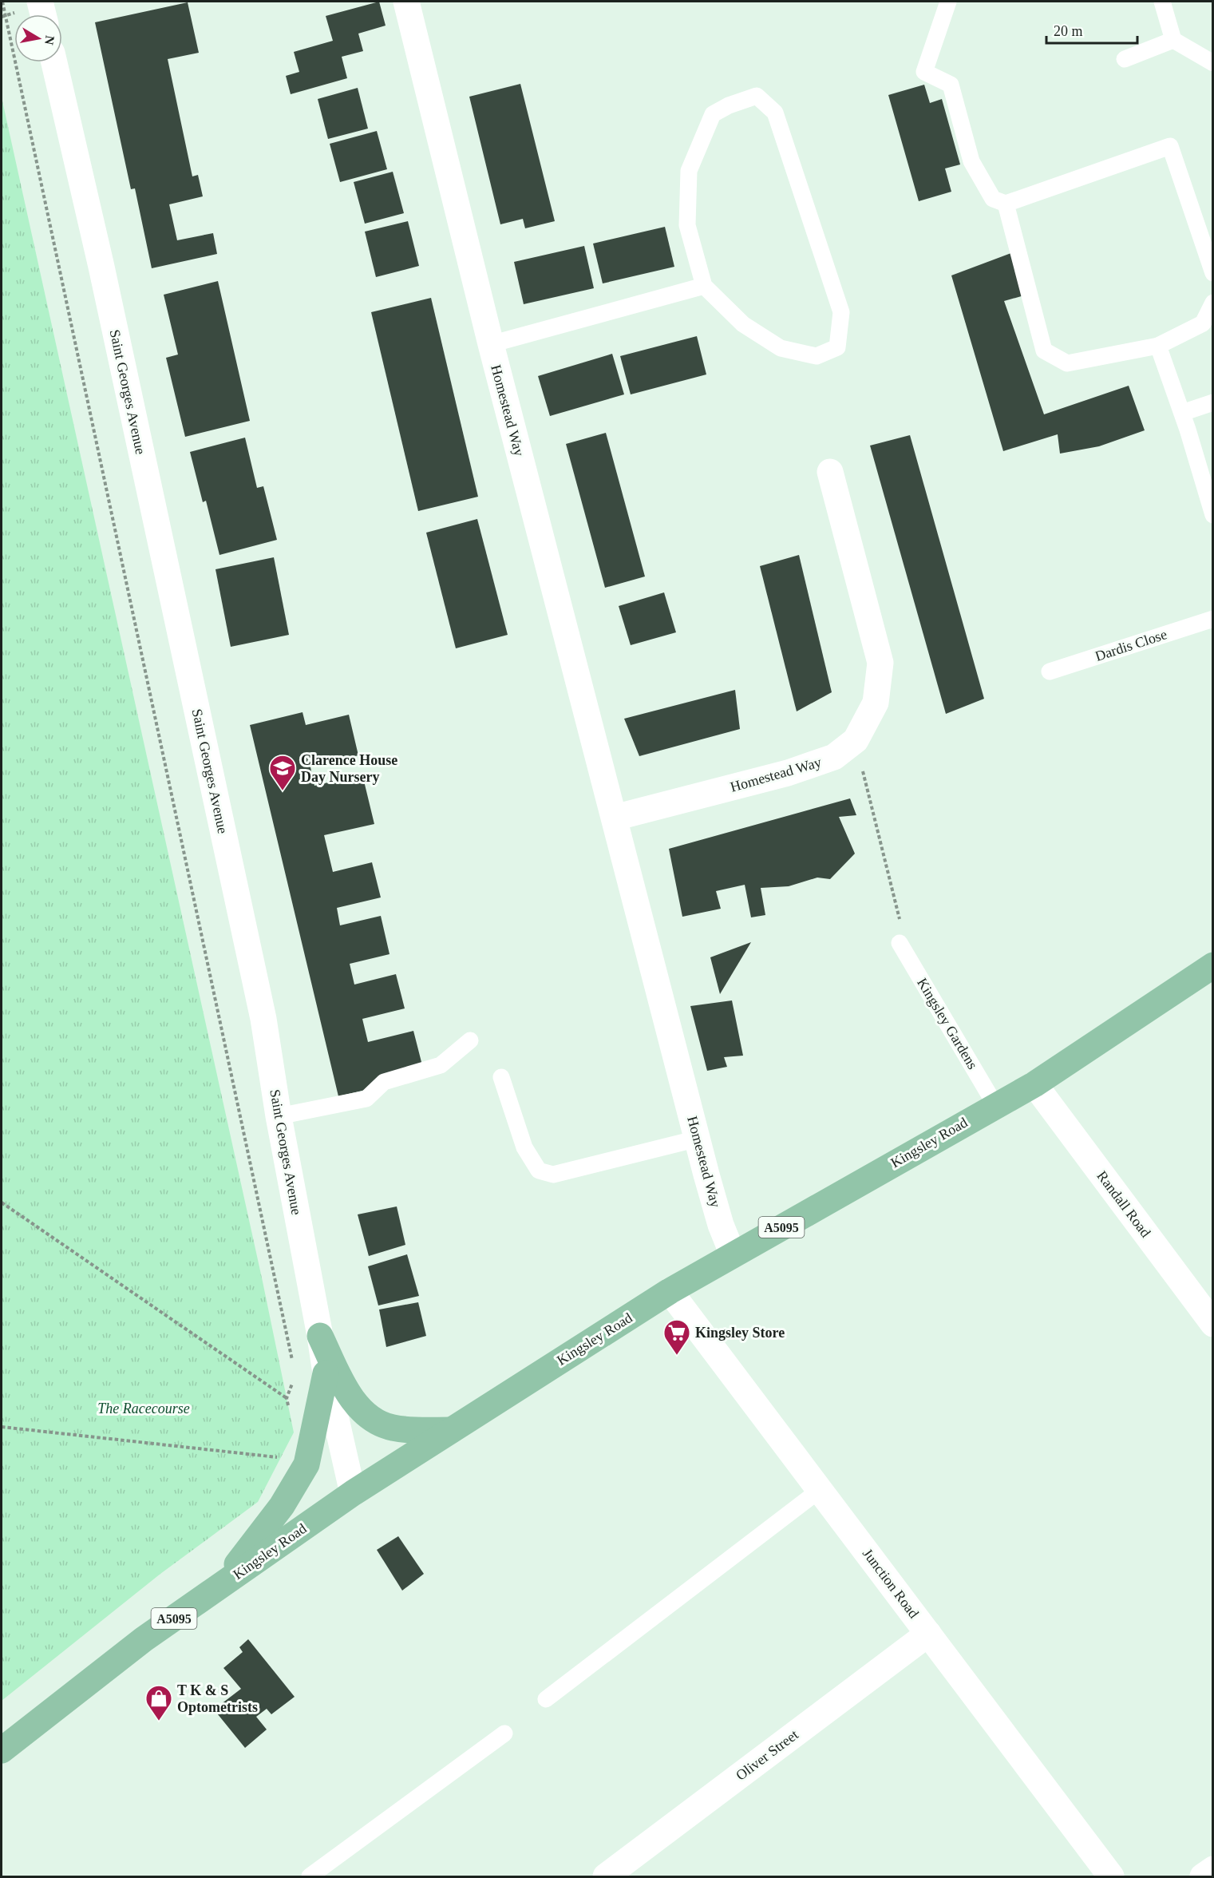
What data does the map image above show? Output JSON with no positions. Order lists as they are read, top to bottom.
{
  "streets": {
    "main road": ["Kingsley Road", "A5095"],
    "street": [
      "Saint Georges Avenue",
      "Homestead Way",
      "Randall Road",
      "Junction Road",
      "Oliver Street"
    ],
    "lane": ["Dardis Close", "Kingsley Gardens"]
  },
  "crossings": [
    ["Saint Georges Avenue", "Kingsley Road"],
    ["Homestead Way", "Kingsley Road"],
    ["Kingsley Gardens", "Kingsley Road"],
    ["Kingsley Road", "Randall Road"],
    ["Kingsley Road", "Junction Road"],
    ["Junction Road", "Oliver Street"]
  ],
  "parks": ["The Racecourse"],
  "places": {
    "school or university": ["Clarence House Day Nursery"],
    "supermarket": ["Kingsley Store"],
    "shop": ["T K & S Optometrists"]
  },
  "scale_bar": "20 m",
  "north": "right"
}
